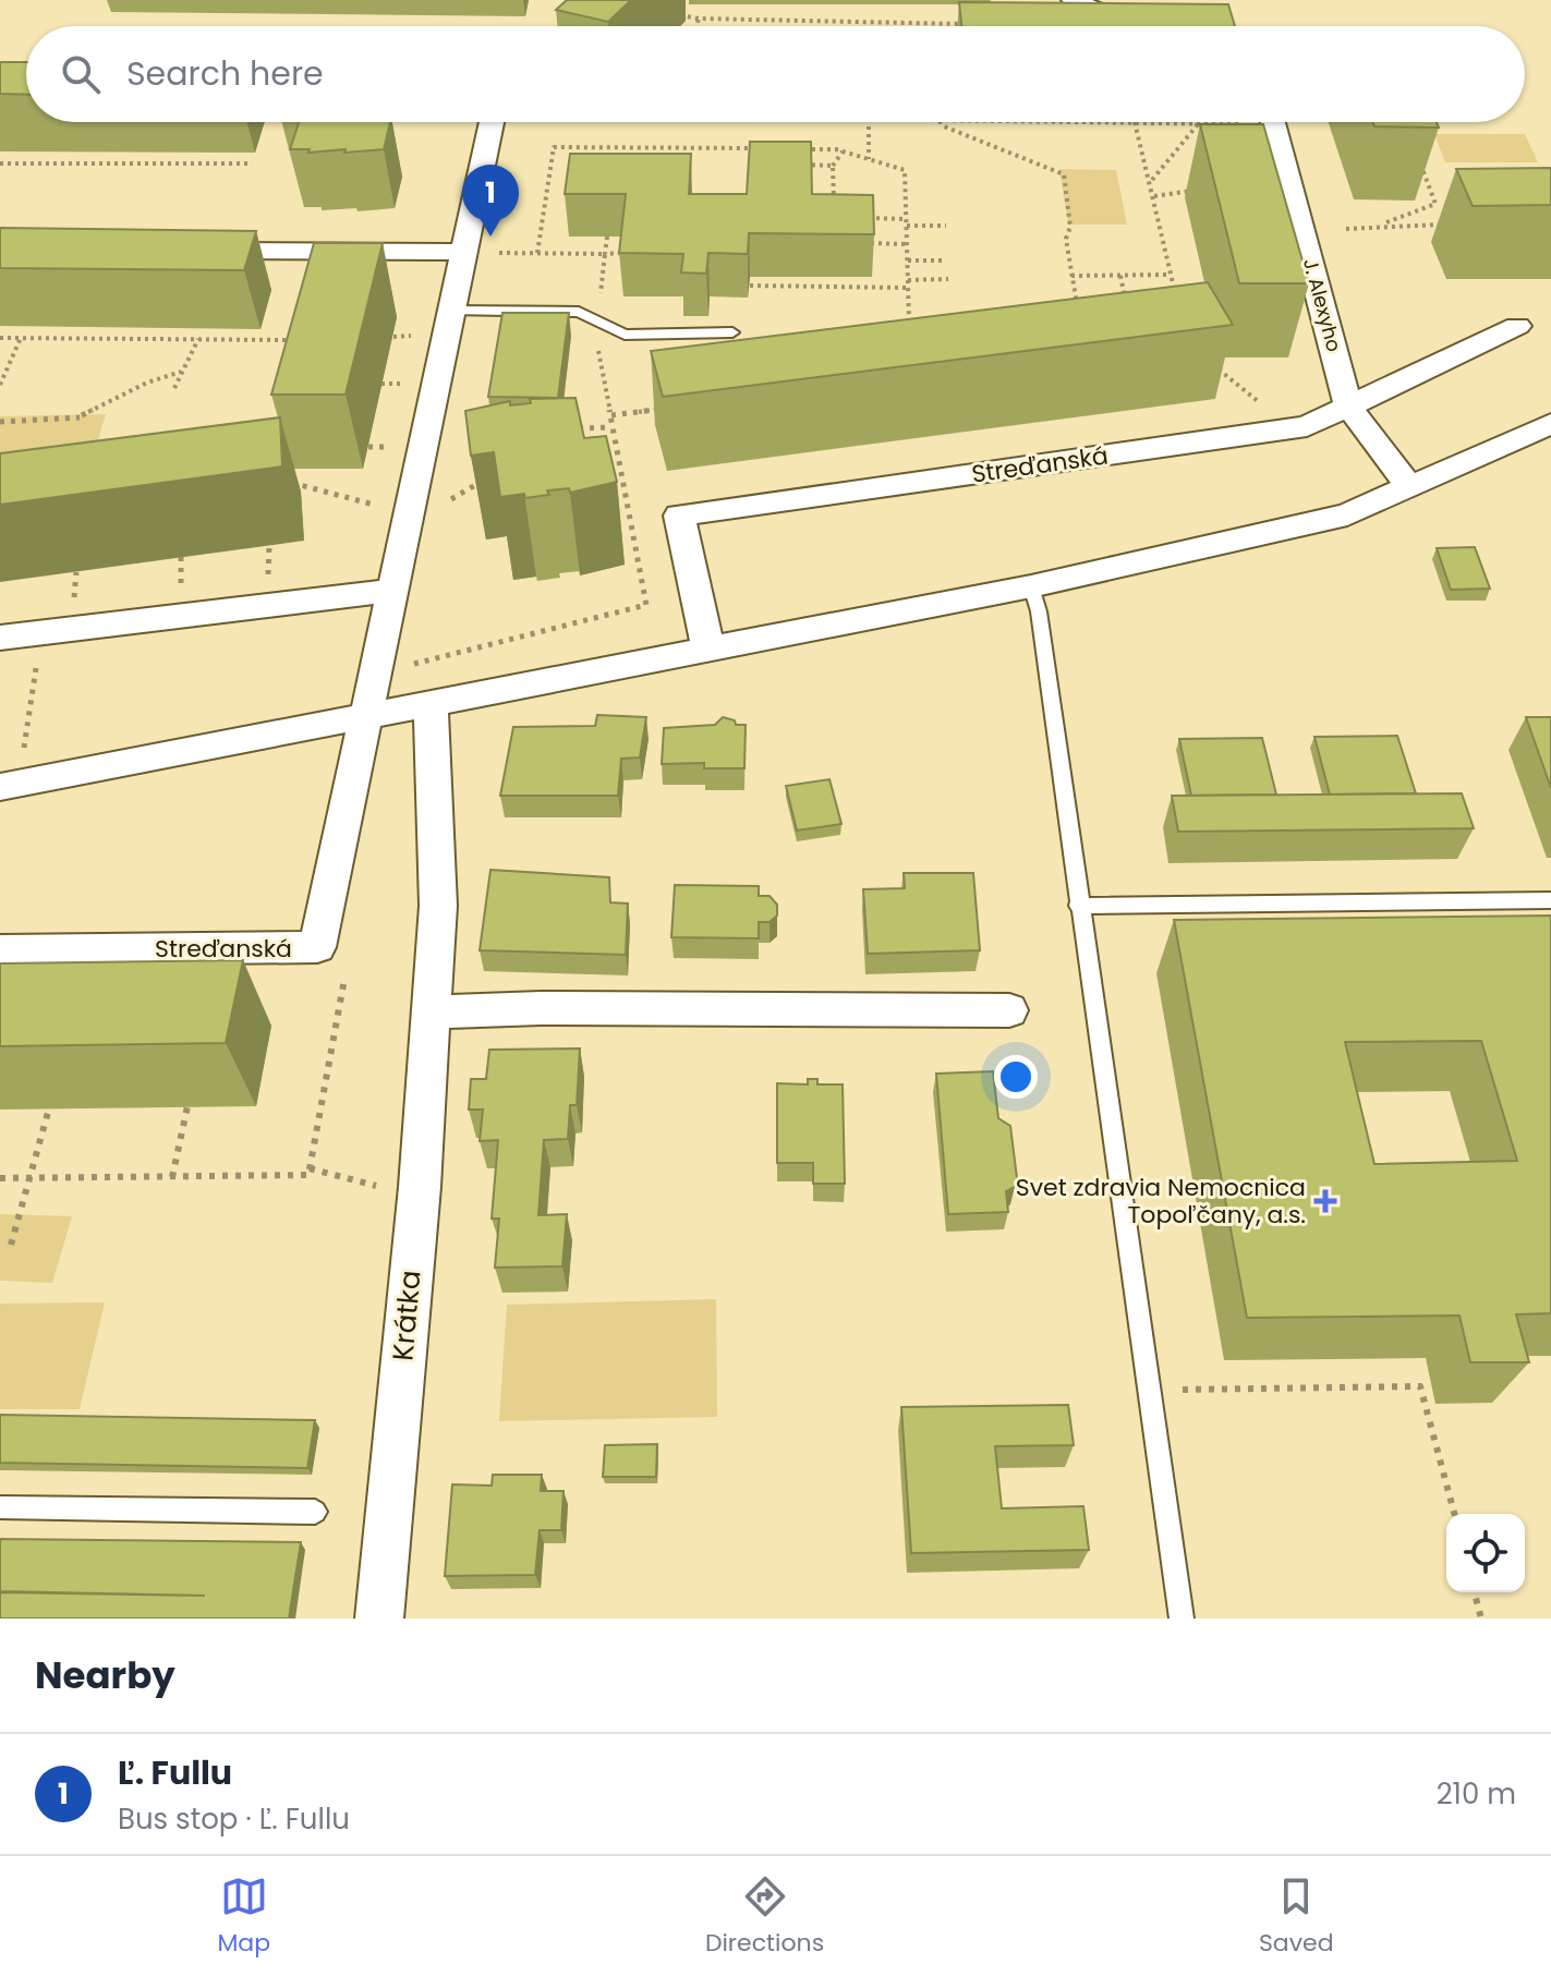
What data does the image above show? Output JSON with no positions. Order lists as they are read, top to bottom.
{
  "streets": {
    "street": ["J. Alexyho", "Streďanská", "Krátka"]
  },
  "crossings": [
    ["J. Alexyho", "Streďanská"]
  ],
  "places": {
    "health": ["Svet zdravia Nemocnica Topoľčany, a.s."]
  },
  "page": {
    "search": "Search here",
    "pins": "1",
    "heading": "Nearby",
    "list": [
      {
        "mark": "1",
        "name": "Ľ. Fullu",
        "note": "Bus stop · Ľ. Fullu",
        "value": "210 m"
      }
    ],
    "nav": ["Map", "Directions", "Saved"]
  }
}
